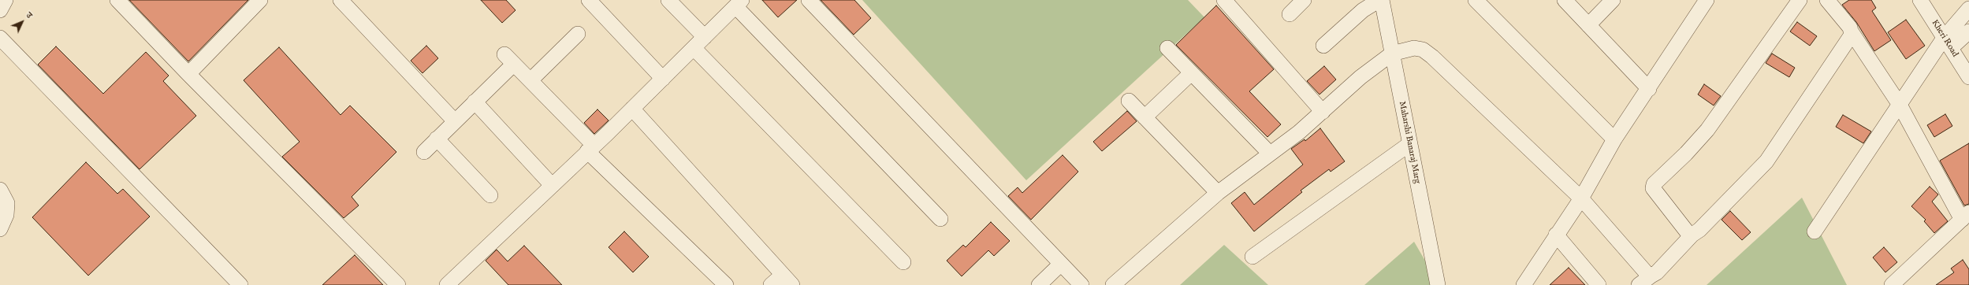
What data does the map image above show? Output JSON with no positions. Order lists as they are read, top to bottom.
{
  "streets": {
    "street": ["Kheri Road", "Maharshi Banaraj Marg"]
  },
  "north": "top right"
}
